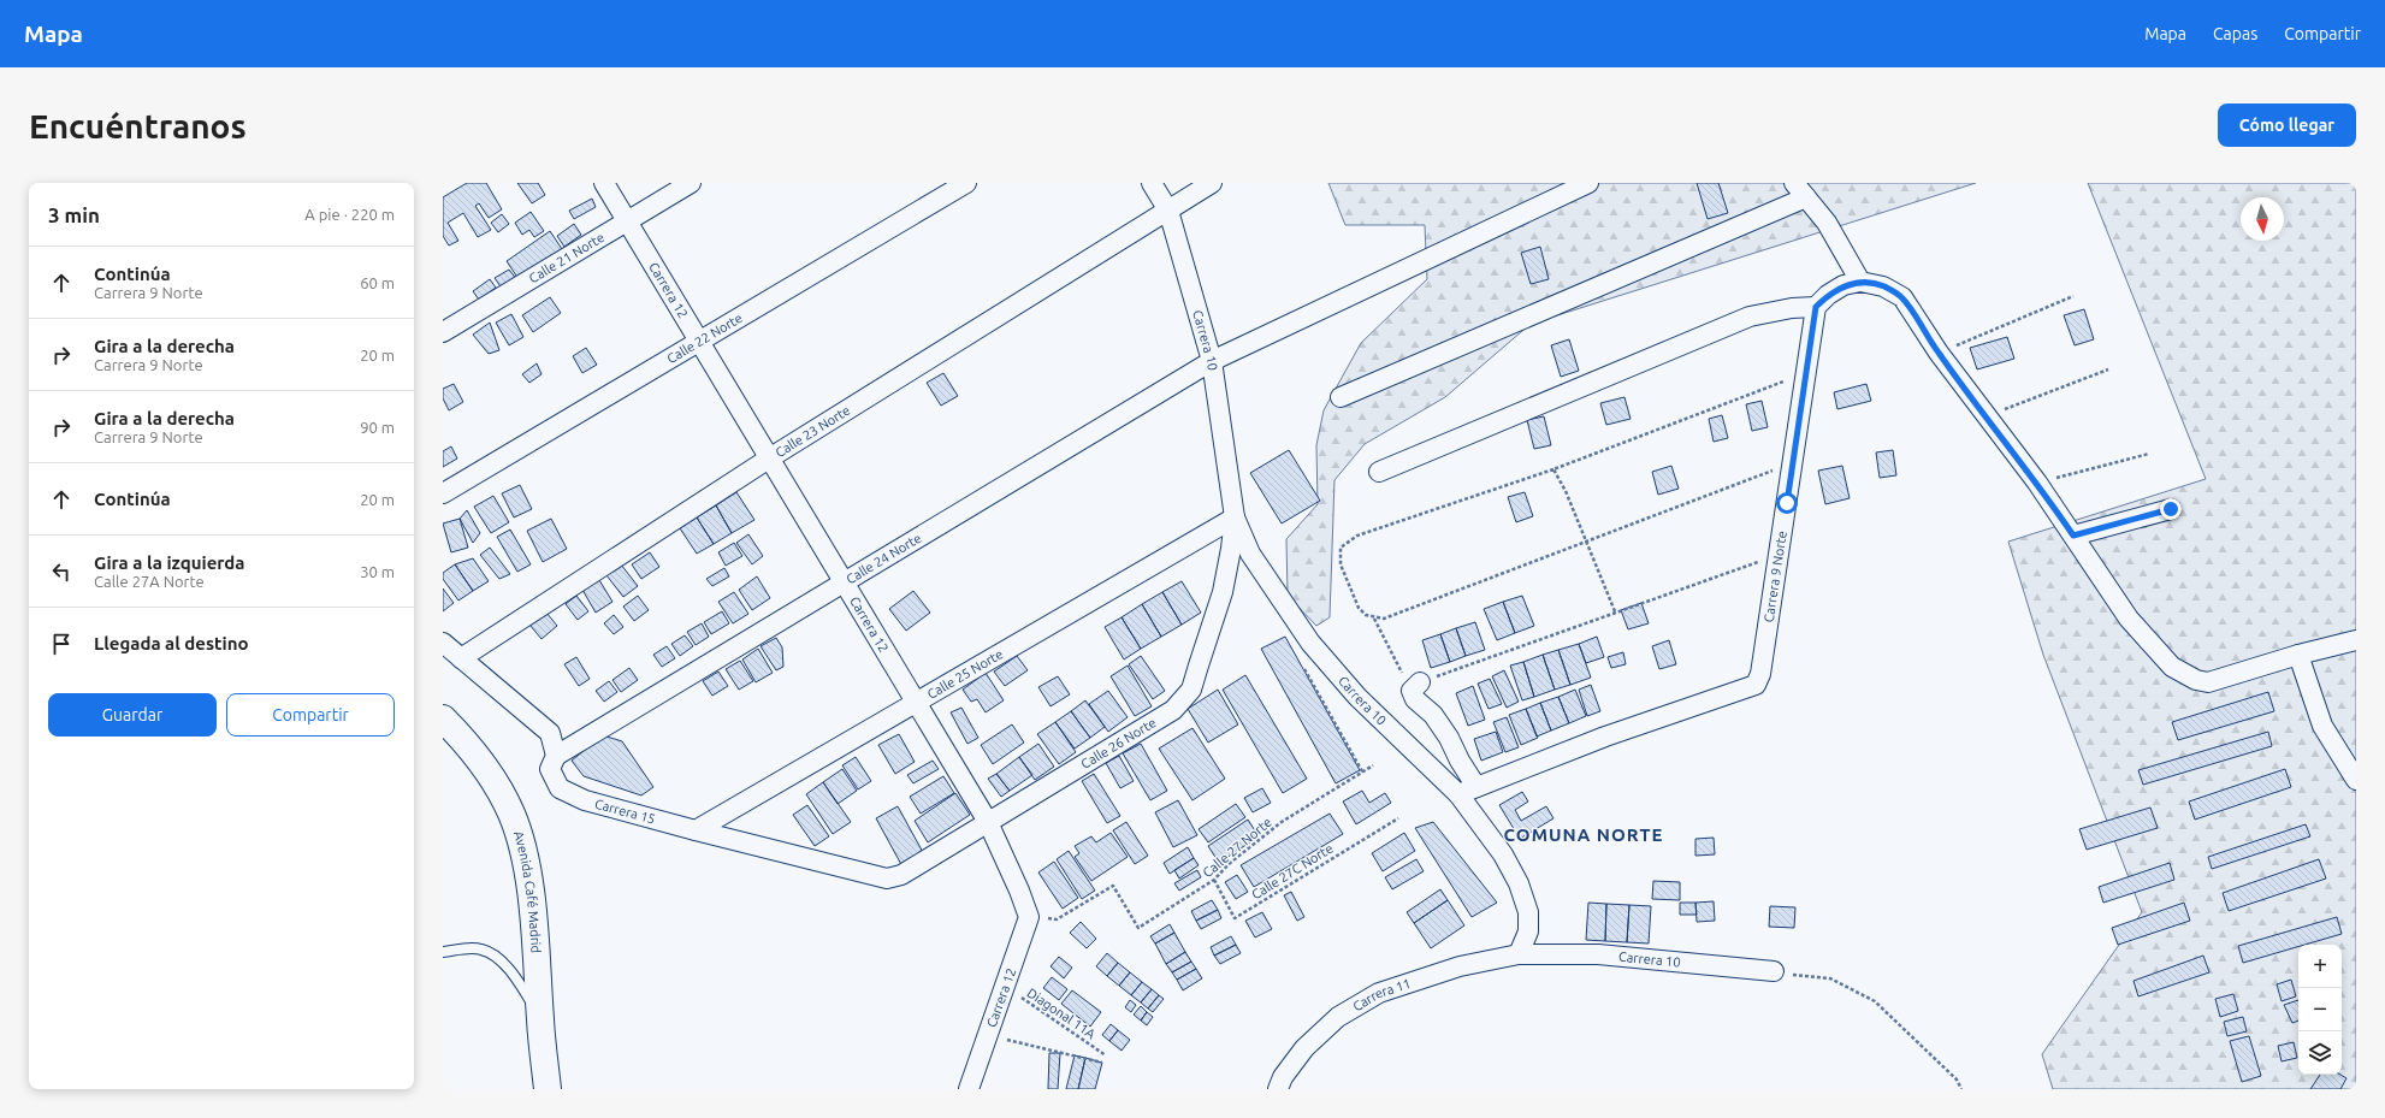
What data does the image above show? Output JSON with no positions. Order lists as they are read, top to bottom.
{
  "streets": {
    "street": [
      "Calle 21 Norte",
      "Carrera 12",
      "Calle 22 Norte",
      "Carrera 10",
      "Calle 23 Norte",
      "Calle 24 Norte",
      "Carrera 9 Norte",
      "Calle 25 Norte",
      "Calle 26 Norte",
      "Carrera 15",
      "Avenida Café Madrid",
      "Carrera 11"
    ],
    "path": ["Calle 27 Norte", "Calle 27C Norte", "Diagonal 11A"]
  },
  "crossings": [
    ["Calle 21 Norte", "Carrera 12"],
    ["Carrera 12", "Calle 22 Norte"],
    ["Carrera 12", "Calle 23 Norte"],
    ["Carrera 12", "Calle 24 Norte"],
    ["Carrera 12", "Calle 25 Norte"],
    ["Carrera 12", "Calle 26 Norte"],
    ["Carrera 12", "Calle 27 Norte"],
    ["Carrera 12", "Diagonal 11A"],
    ["Carrera 10", "Calle 23 Norte"],
    ["Carrera 10", "Calle 24 Norte"],
    ["Carrera 10", "Carrera 9 Norte"],
    ["Carrera 10", "Calle 25 Norte"],
    ["Carrera 10", "Calle 26 Norte"],
    ["Carrera 10", "Carrera 11"],
    ["Calle 23 Norte", "Carrera 15"],
    ["Calle 24 Norte", "Carrera 15"],
    ["Calle 25 Norte", "Calle 26 Norte"],
    ["Calle 25 Norte", "Carrera 15"],
    ["Calle 26 Norte", "Carrera 15"],
    ["Calle 27 Norte", "Calle 27C Norte"]
  ],
  "districts": ["COMUNA NORTE"],
  "north": "bottom",
  "page": {
    "header": "Mapa",
    "nav": ["Mapa", "Capas", "Compartir"],
    "buttons": [
      "Cómo llegar",
      ["Guardar", "Compartir"]
    ],
    "title": "Encuéntranos",
    "heading": ["3 min", "A pie · 220 m"],
    "list": [
      ["Continúa", "Carrera 9 Norte", "60 m"],
      ["Gira a la derecha", "Carrera 9 Norte", "20 m"],
      ["Gira a la derecha", "Carrera 9 Norte", "90 m"],
      ["Continúa", "20 m"],
      ["Gira a la izquierda", "Calle 27A Norte", "30 m"],
      "Llegada al destino"
    ],
    "map_buttons": ["+", "−"]
  }
}
